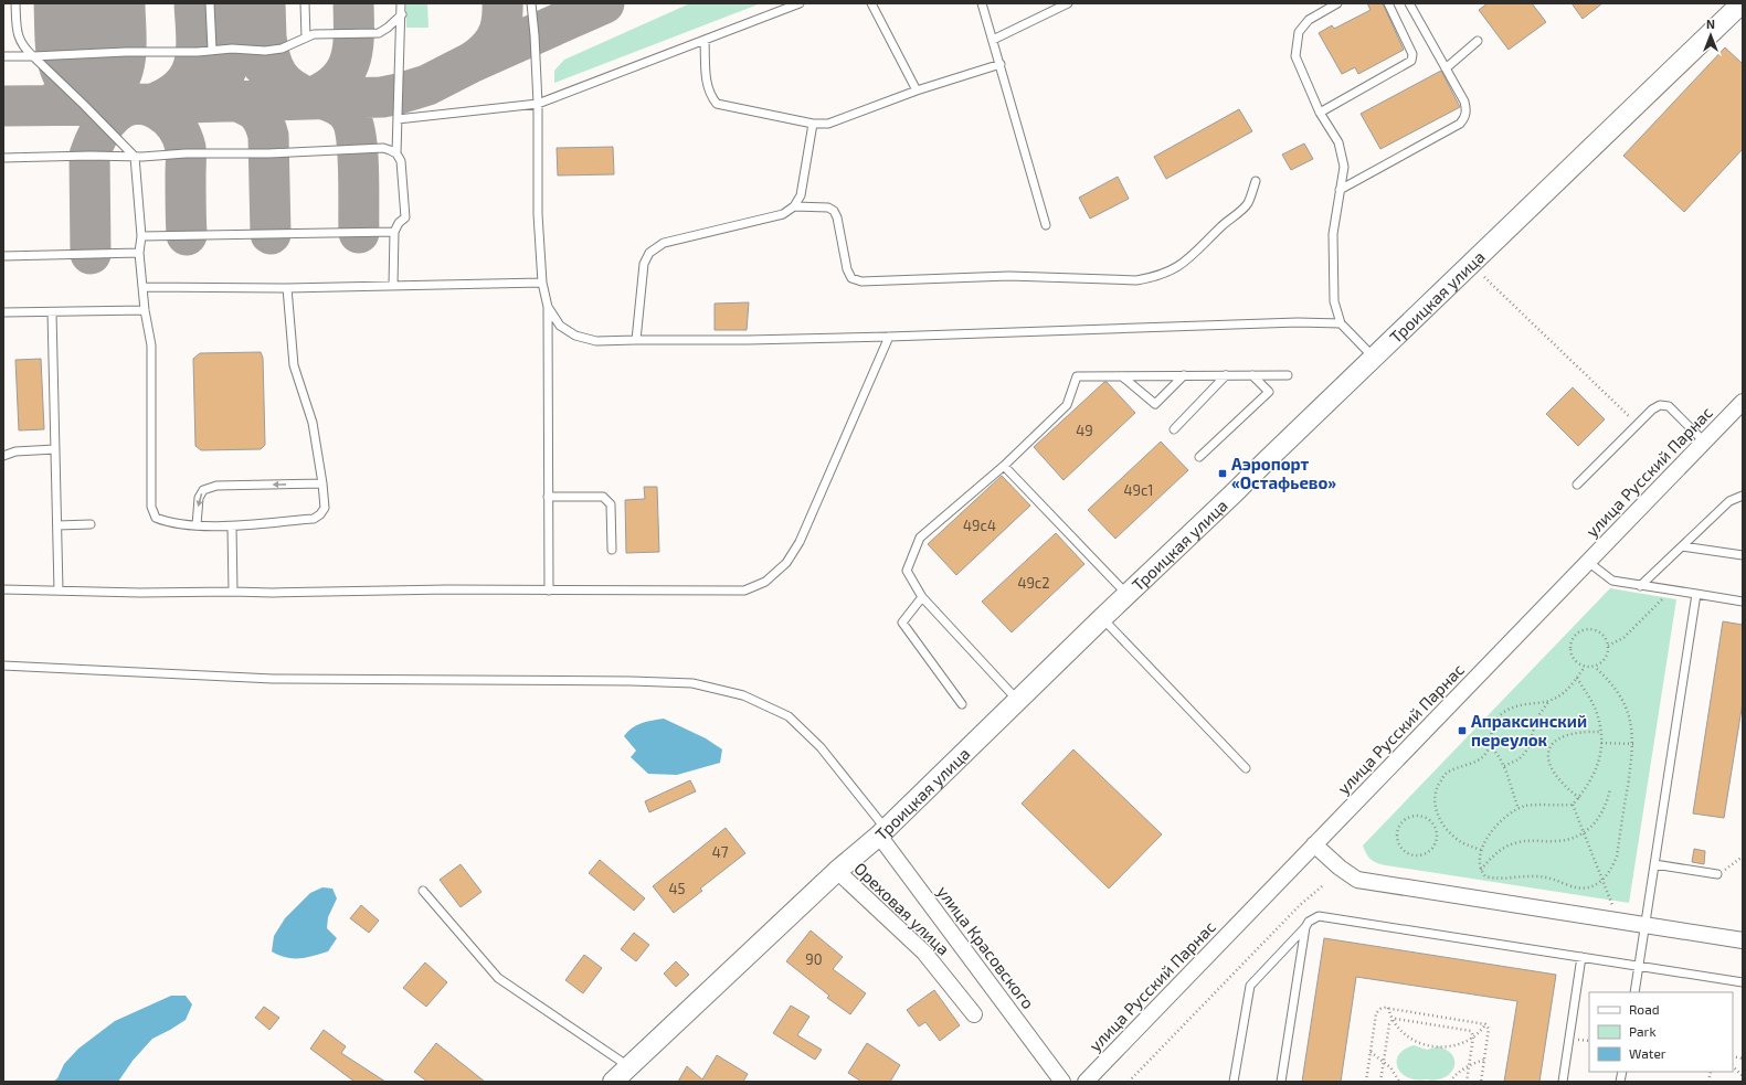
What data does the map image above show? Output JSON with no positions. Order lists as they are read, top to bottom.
{
  "streets": {
    "street": [
      "Троицкая улица",
      "улица Русский Парнас",
      "Ореховая улица",
      "улица Красовского"
    ]
  },
  "crossings": [
    ["Троицкая улица", "Ореховая улица"],
    ["Троицкая улица", "улица Красовского"]
  ],
  "places": {
    "transit": ["Аэропорт «Остафьево»", "Апраксинский переулок"]
  },
  "house_numbers": [
    "49",
    "49с1",
    "49с4",
    "49с2",
    "47",
    "45",
    "90"
  ],
  "legend": ["Road", "Park", "Water"],
  "north": "top"
}
